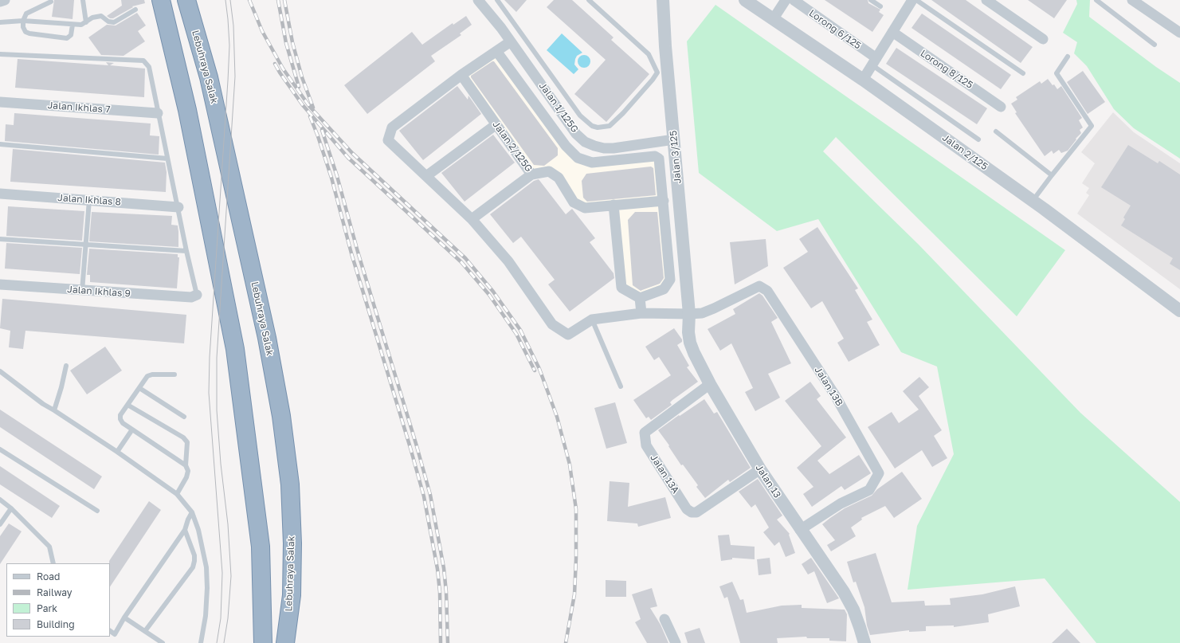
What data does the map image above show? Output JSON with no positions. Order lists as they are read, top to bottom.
{
  "streets": {
    "highway": ["Lebuhraya Salak"],
    "street": [
      "Lorong 6/125",
      "Lorong 8/125",
      "Jalan Ikhlas 7",
      "Jalan 1/125G",
      "Jalan 2/125G",
      "Jalan 2/125",
      "Jalan 3/125",
      "Jalan Ikhlas 8",
      "Jalan Ikhlas 9",
      "Jalan 13B",
      "Jalan 13A",
      "Jalan 13"
    ]
  },
  "crossings": [
    ["Jalan 1/125G", "Jalan 3/125"],
    ["Jalan 3/125", "Jalan 13B"],
    ["Jalan 3/125", "Jalan 13"],
    ["Jalan 13B", "Jalan 13"],
    ["Jalan 13A", "Jalan 13"]
  ],
  "legend": [
    "Road",
    "Railway",
    "Park",
    "Building"
  ]
}
